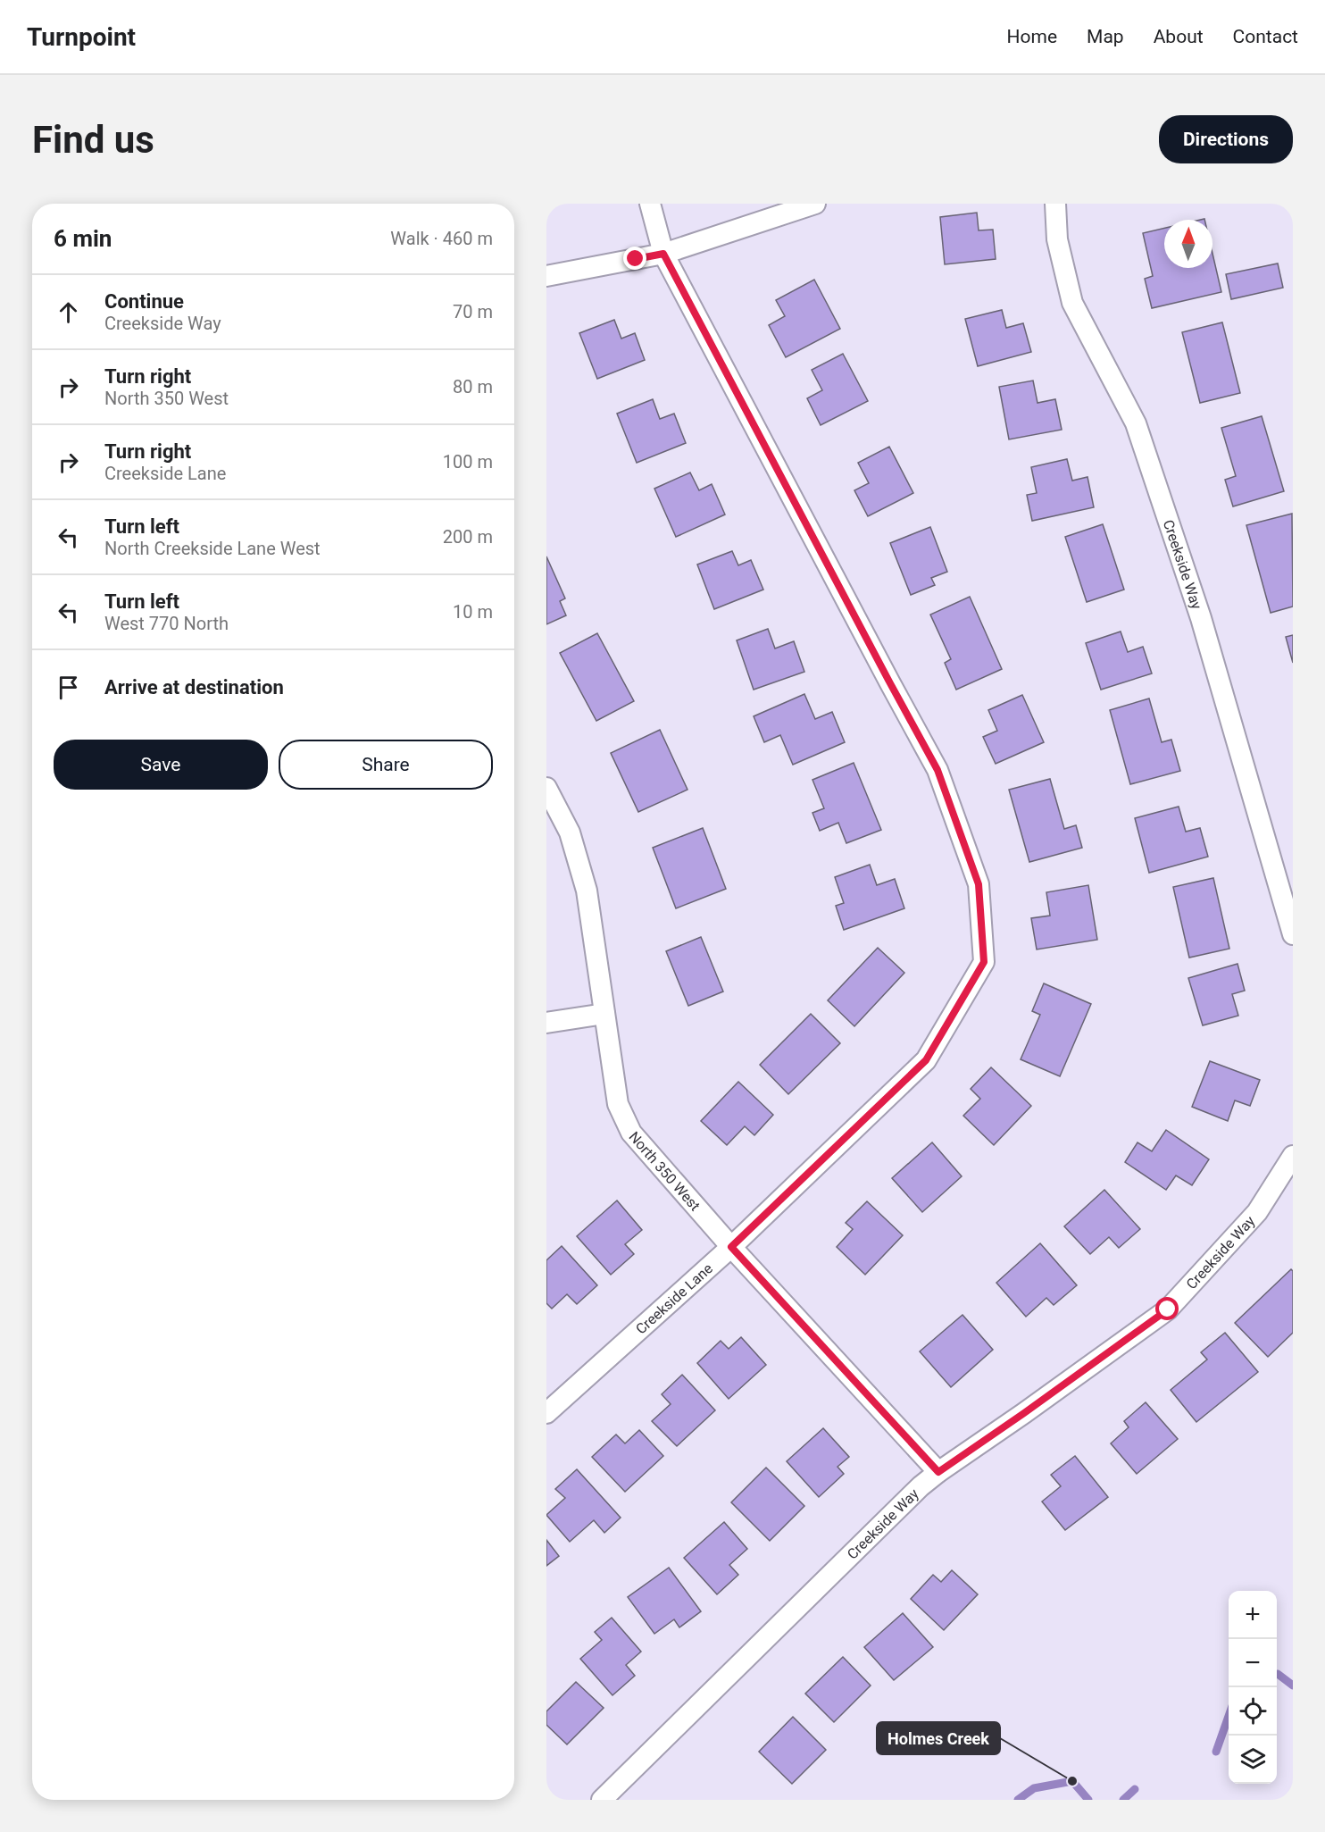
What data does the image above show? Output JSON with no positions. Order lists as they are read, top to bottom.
{
  "streets": {
    "street": ["Creekside Way", "North 350 West", "Creekside Lane"]
  },
  "crossings": [
    ["Creekside Way", "North 350 West"],
    ["North 350 West", "Creekside Lane"]
  ],
  "places": ["Holmes Creek"],
  "north": "top",
  "page": {
    "header": "Turnpoint",
    "nav": [
      "Home",
      "Map",
      "About",
      "Contact"
    ],
    "buttons": [
      "Directions",
      ["Save", "Share"]
    ],
    "title": "Find us",
    "heading": ["6 min", "Walk · 460 m"],
    "list": [
      ["Continue", "Creekside Way", "70 m"],
      ["Turn right", "North 350 West", "80 m"],
      ["Turn right", "Creekside Lane", "100 m"],
      ["Turn left", "North Creekside Lane West", "200 m"],
      ["Turn left", "West 770 North", "10 m"],
      "Arrive at destination"
    ],
    "map_buttons": ["+", "−"]
  }
}
